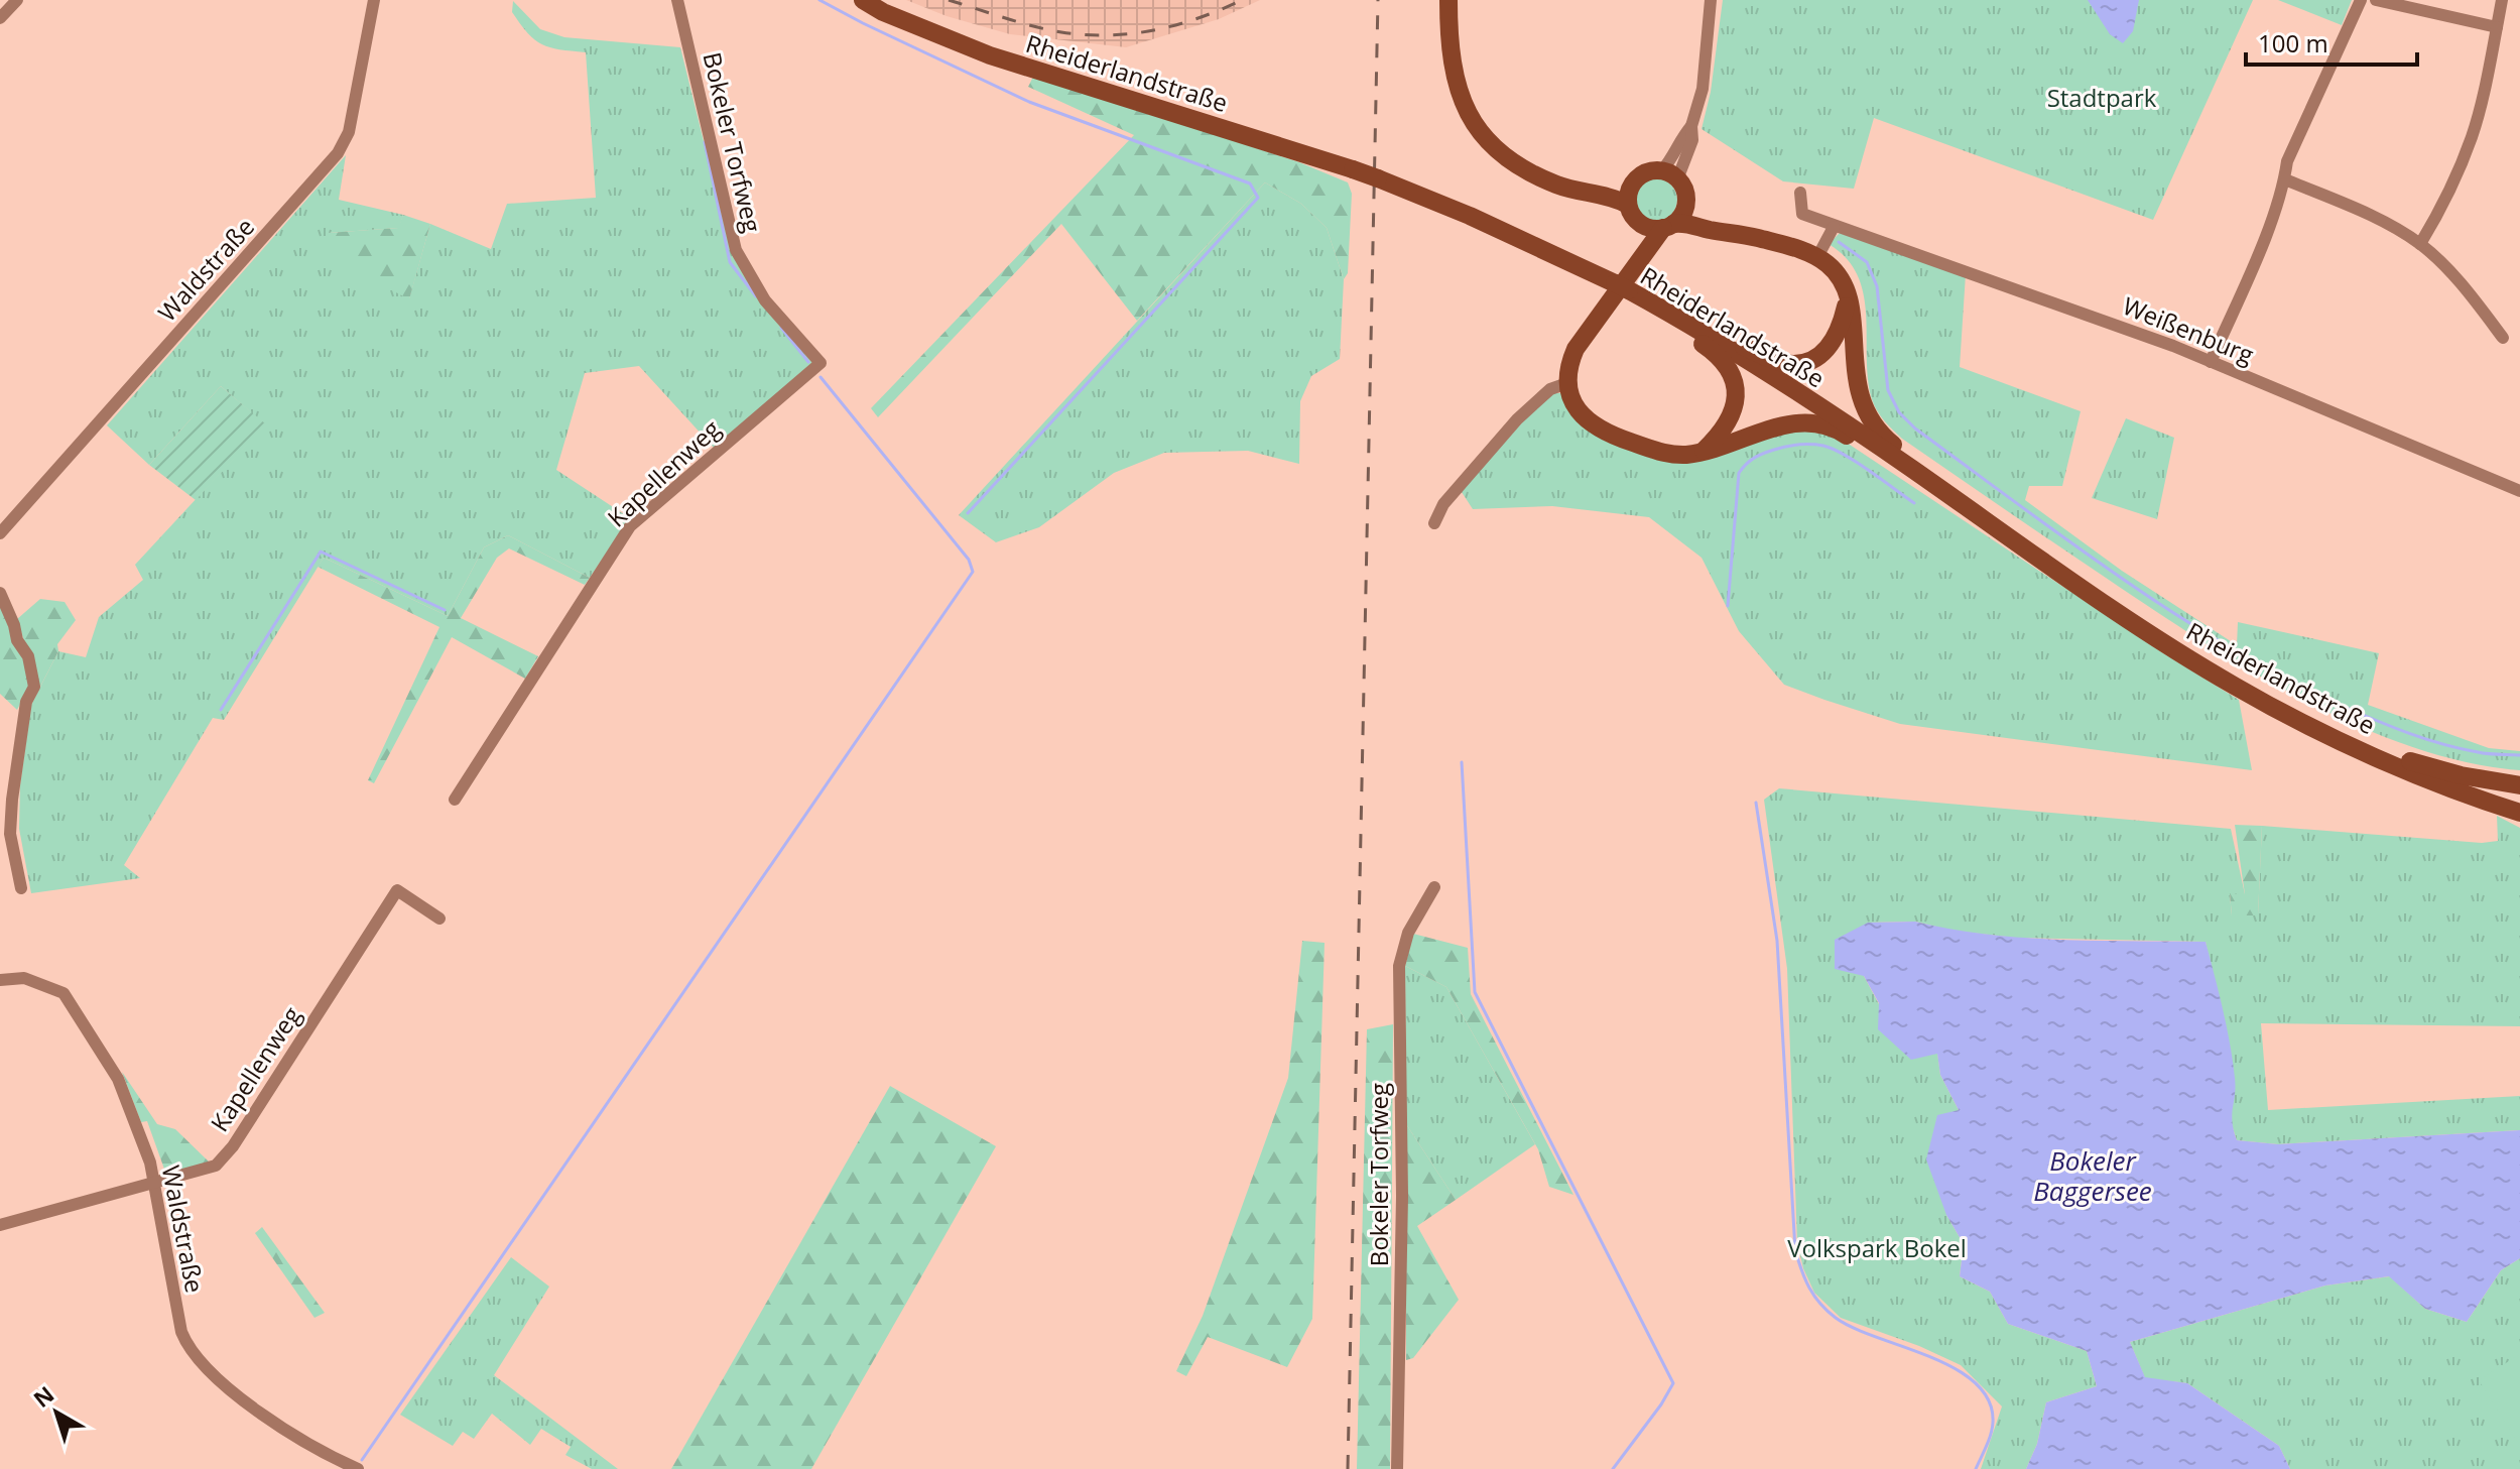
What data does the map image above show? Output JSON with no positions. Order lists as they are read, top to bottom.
{
  "streets": {
    "main road": ["Rheiderlandstraße"],
    "street": [
      "Bokeler Torfweg",
      "Waldstraße",
      "Weißenburg",
      "Kapellenweg"
    ]
  },
  "crossings": [
    ["Bokeler Torfweg", "Kapellenweg"],
    ["Waldstraße", "Kapellenweg"]
  ],
  "water": ["Bokeler Baggersee"],
  "parks": ["Stadtpark", "Volkspark Bokel"],
  "scale_bar": "100 m",
  "north": "top left"
}
